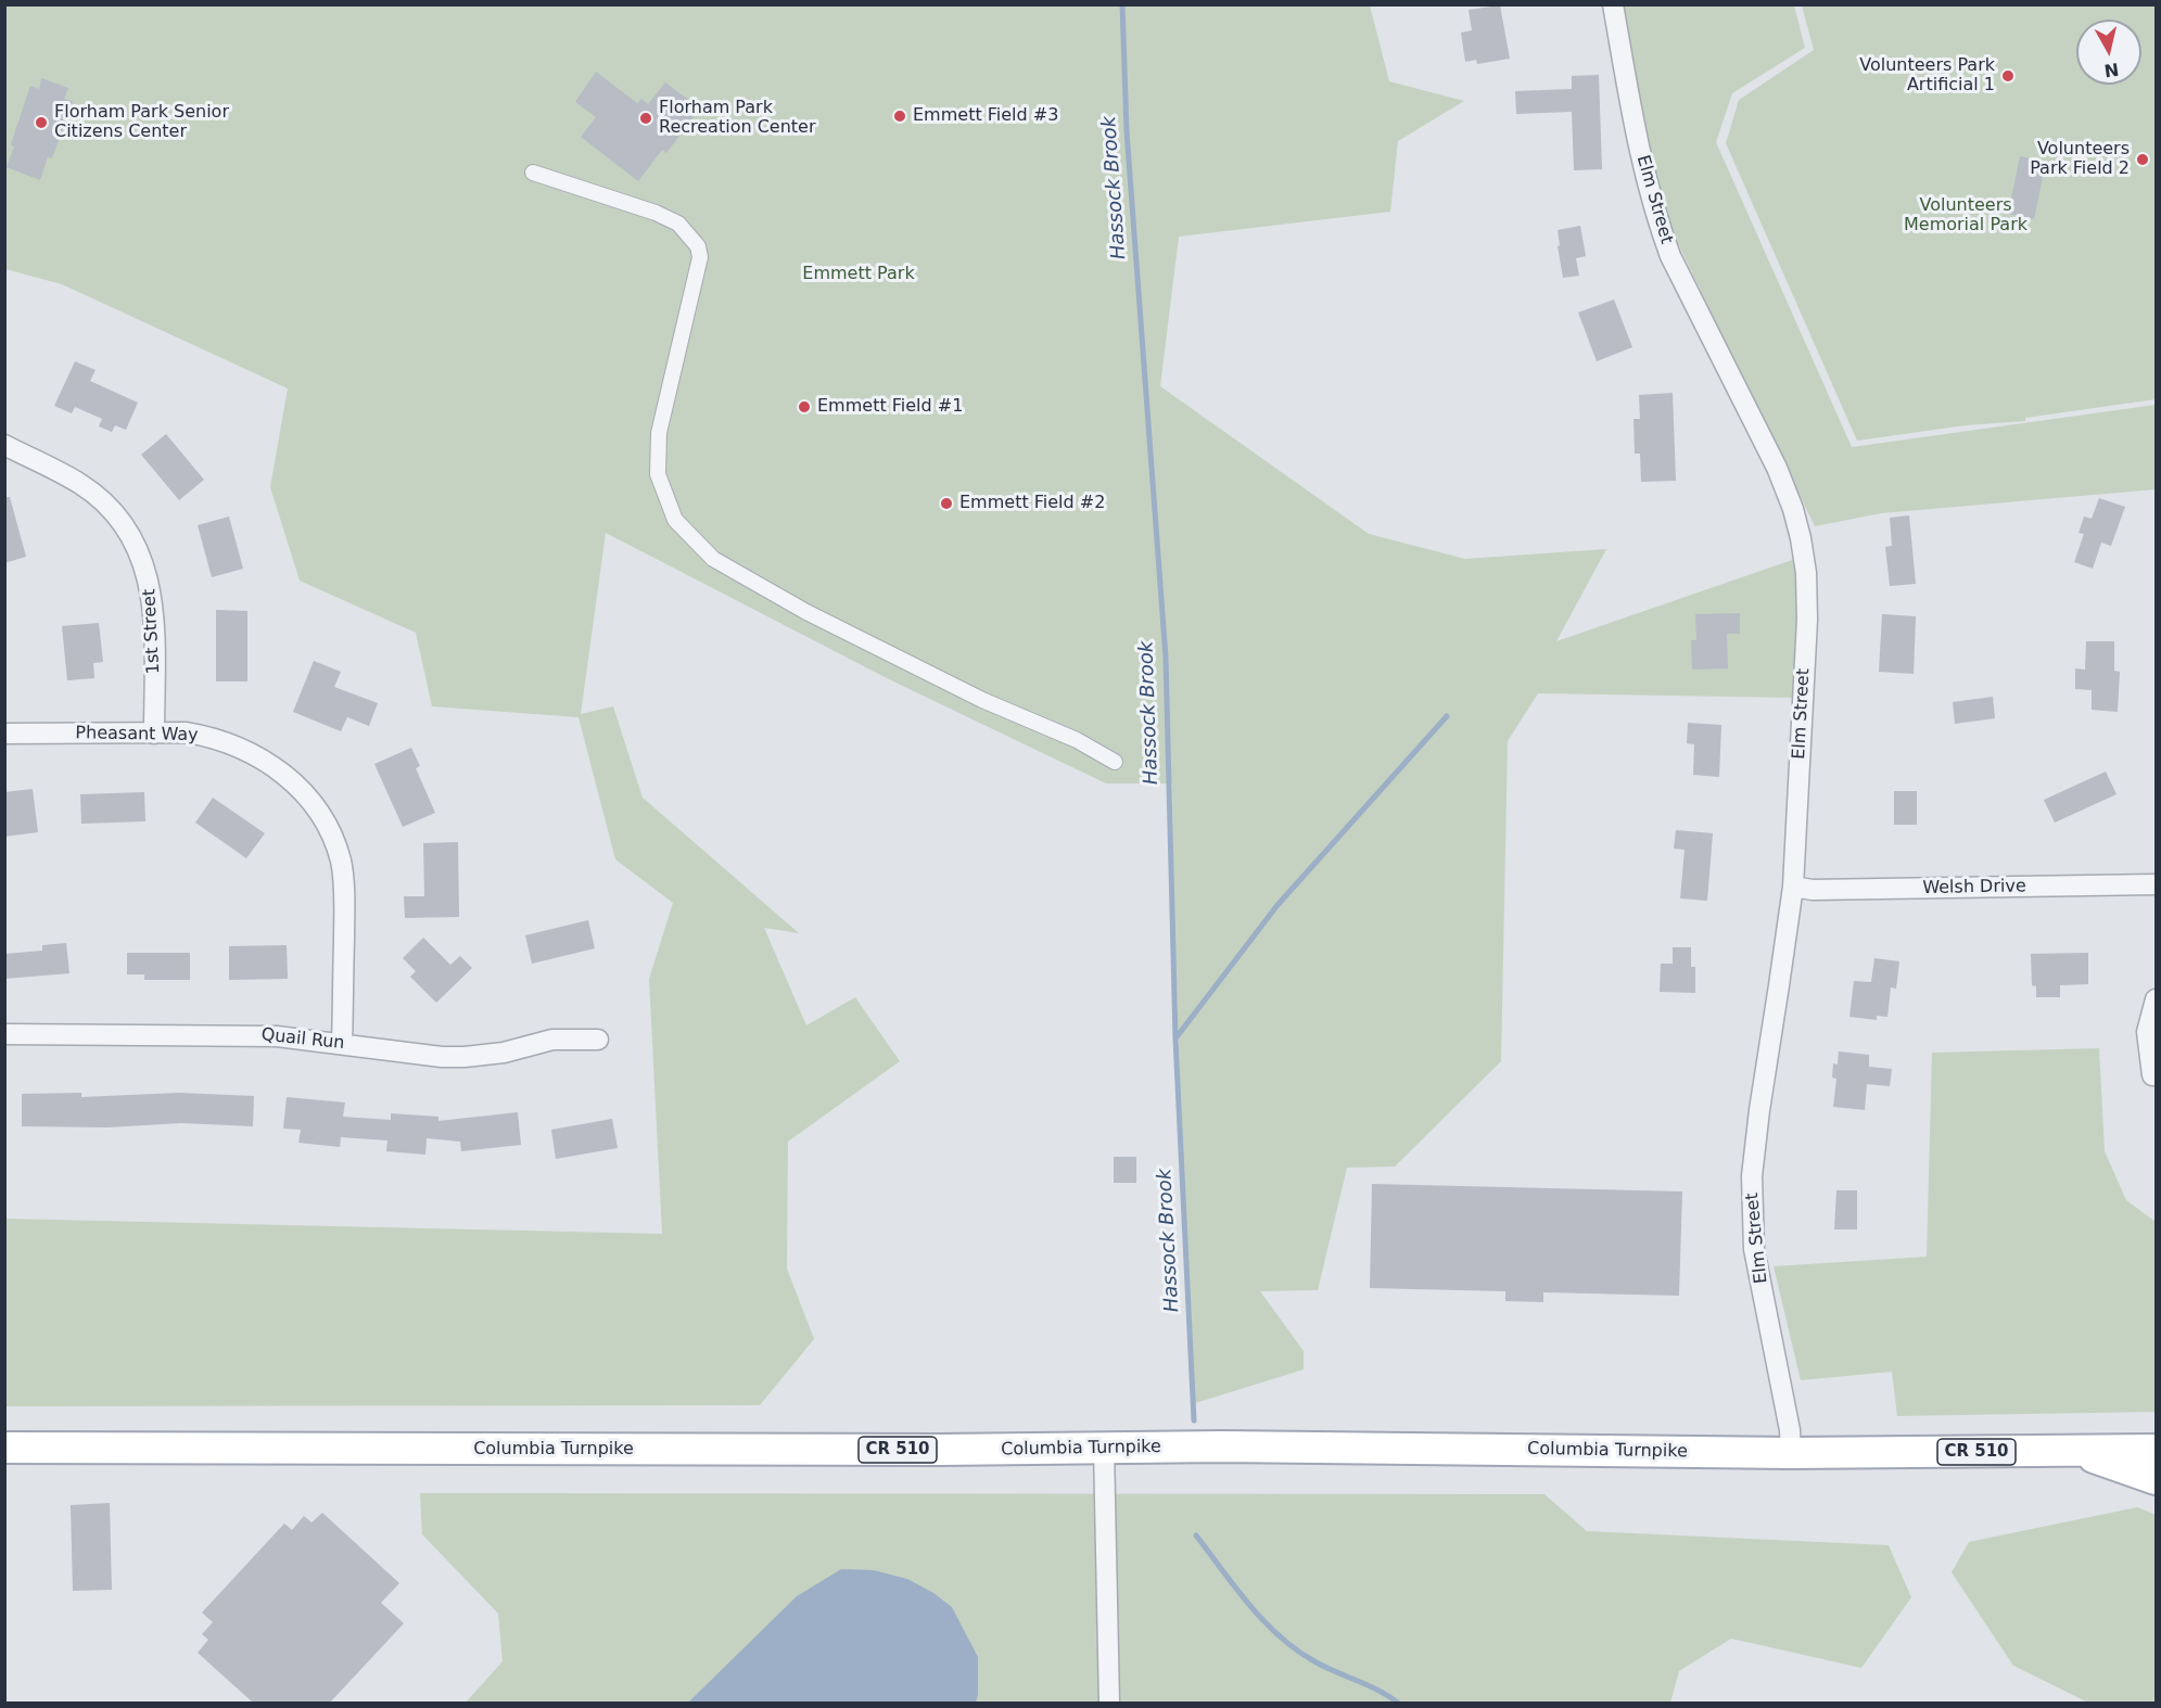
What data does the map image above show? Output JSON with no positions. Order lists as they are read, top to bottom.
{
  "streets": {
    "main road": ["Columbia Turnpike", "CR 510"],
    "street": [
      "Elm Street",
      "1st Street",
      "Pheasant Way",
      "Welsh Drive",
      "Quail Run"
    ]
  },
  "crossings": [
    ["Elm Street", "Welsh Drive"],
    ["Elm Street", "Columbia Turnpike"],
    ["1st Street", "Pheasant Way"],
    ["Pheasant Way", "Quail Run"]
  ],
  "water": ["Hassock Brook"],
  "parks": ["Volunteers Memorial Park", "Emmett Park"],
  "places": [
    "Volunteers Park Artificial 1",
    "Emmett Field #3",
    "Florham Park Recreation Center",
    "Florham Park Senior Citizens Center",
    "Volunteers Park Field 2",
    "Emmett Field #1",
    "Emmett Field #2"
  ],
  "north": "bottom"
}
